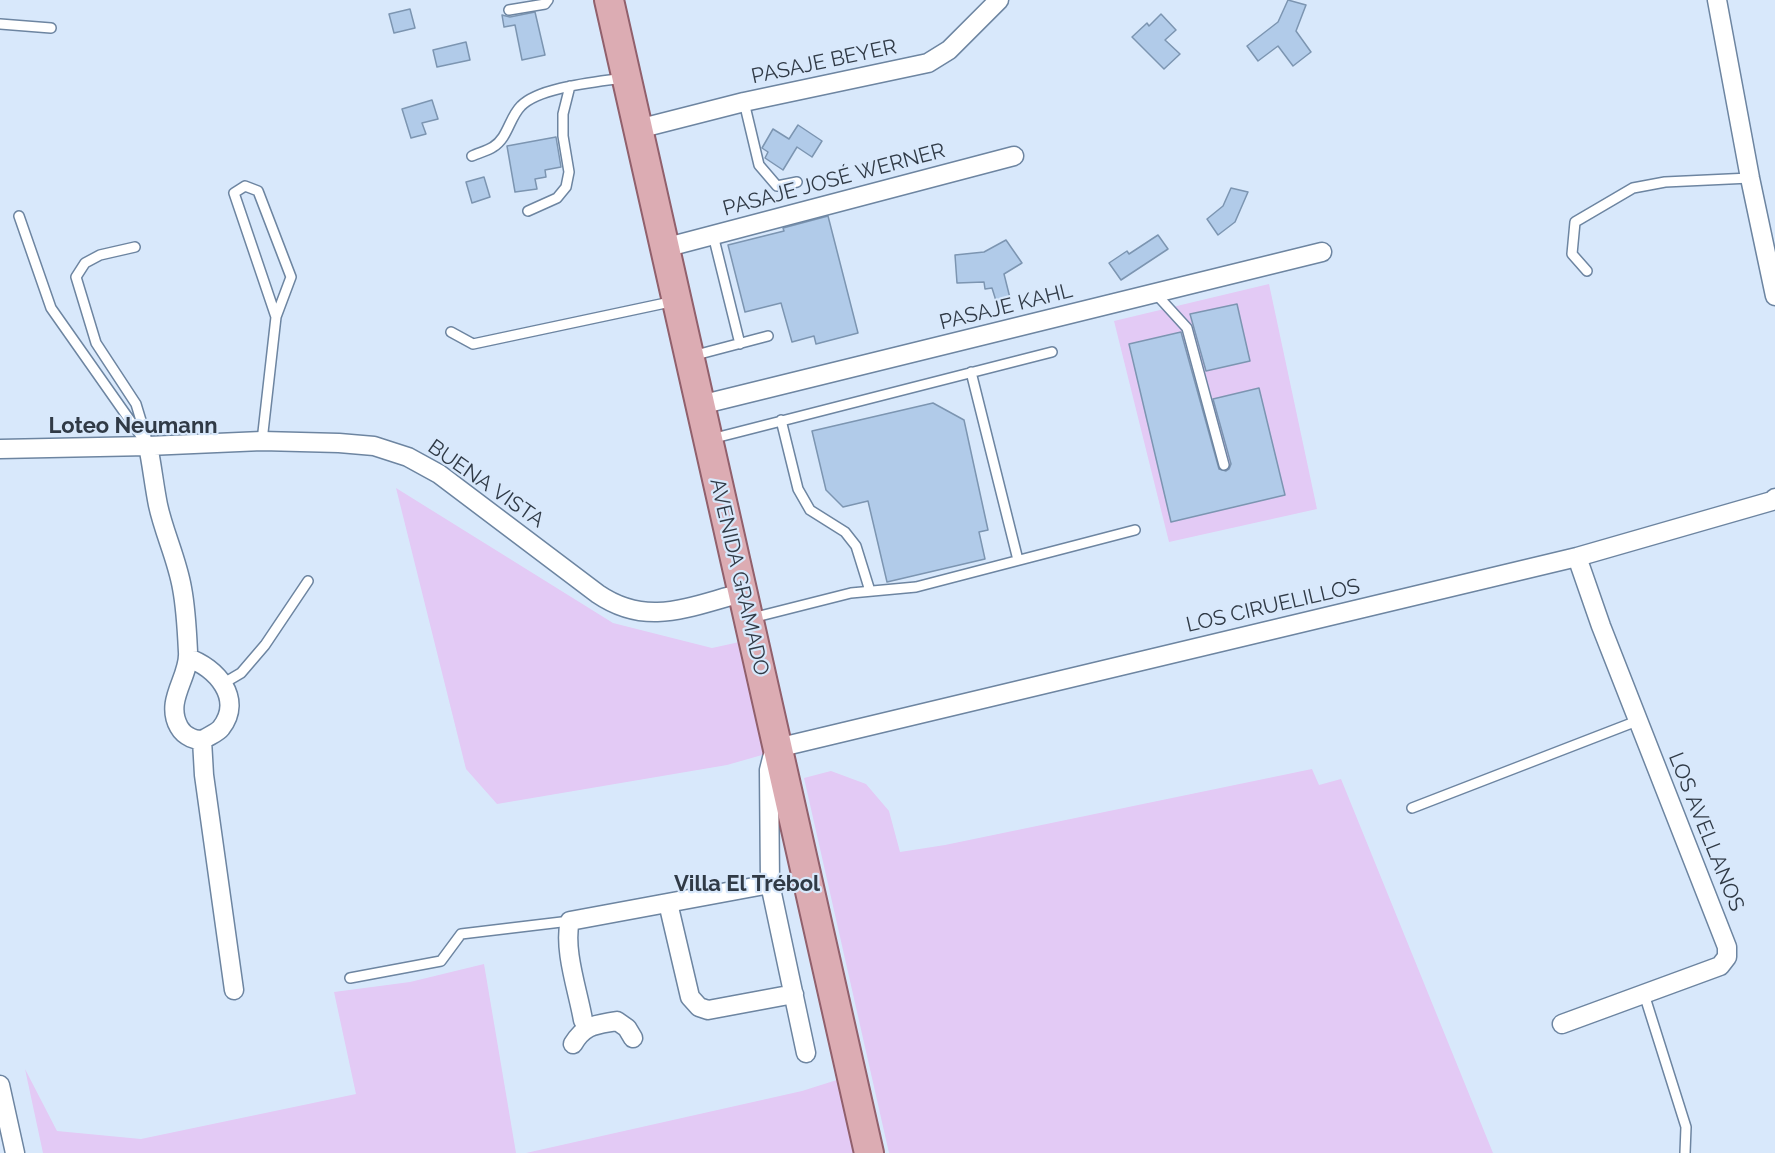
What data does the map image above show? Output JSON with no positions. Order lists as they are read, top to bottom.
{
  "streets": {
    "main road": ["AVENIDA GRAMADO"],
    "street": [
      "PASAJE BEYER",
      "PASAJE JOSÉ WERNER",
      "PASAJE KAHL",
      "BUENA VISTA",
      "LOS CIRUELILLOS",
      "LOS AVELLANOS"
    ]
  },
  "crossings": [
    ["PASAJE BEYER", "AVENIDA GRAMADO"],
    ["PASAJE JOSÉ WERNER", "AVENIDA GRAMADO"],
    ["PASAJE KAHL", "AVENIDA GRAMADO"],
    ["BUENA VISTA", "AVENIDA GRAMADO"],
    ["AVENIDA GRAMADO", "LOS CIRUELILLOS"],
    ["LOS CIRUELILLOS", "LOS AVELLANOS"]
  ],
  "districts": ["Loteo Neumann", "Villa El Trébol"]
}
